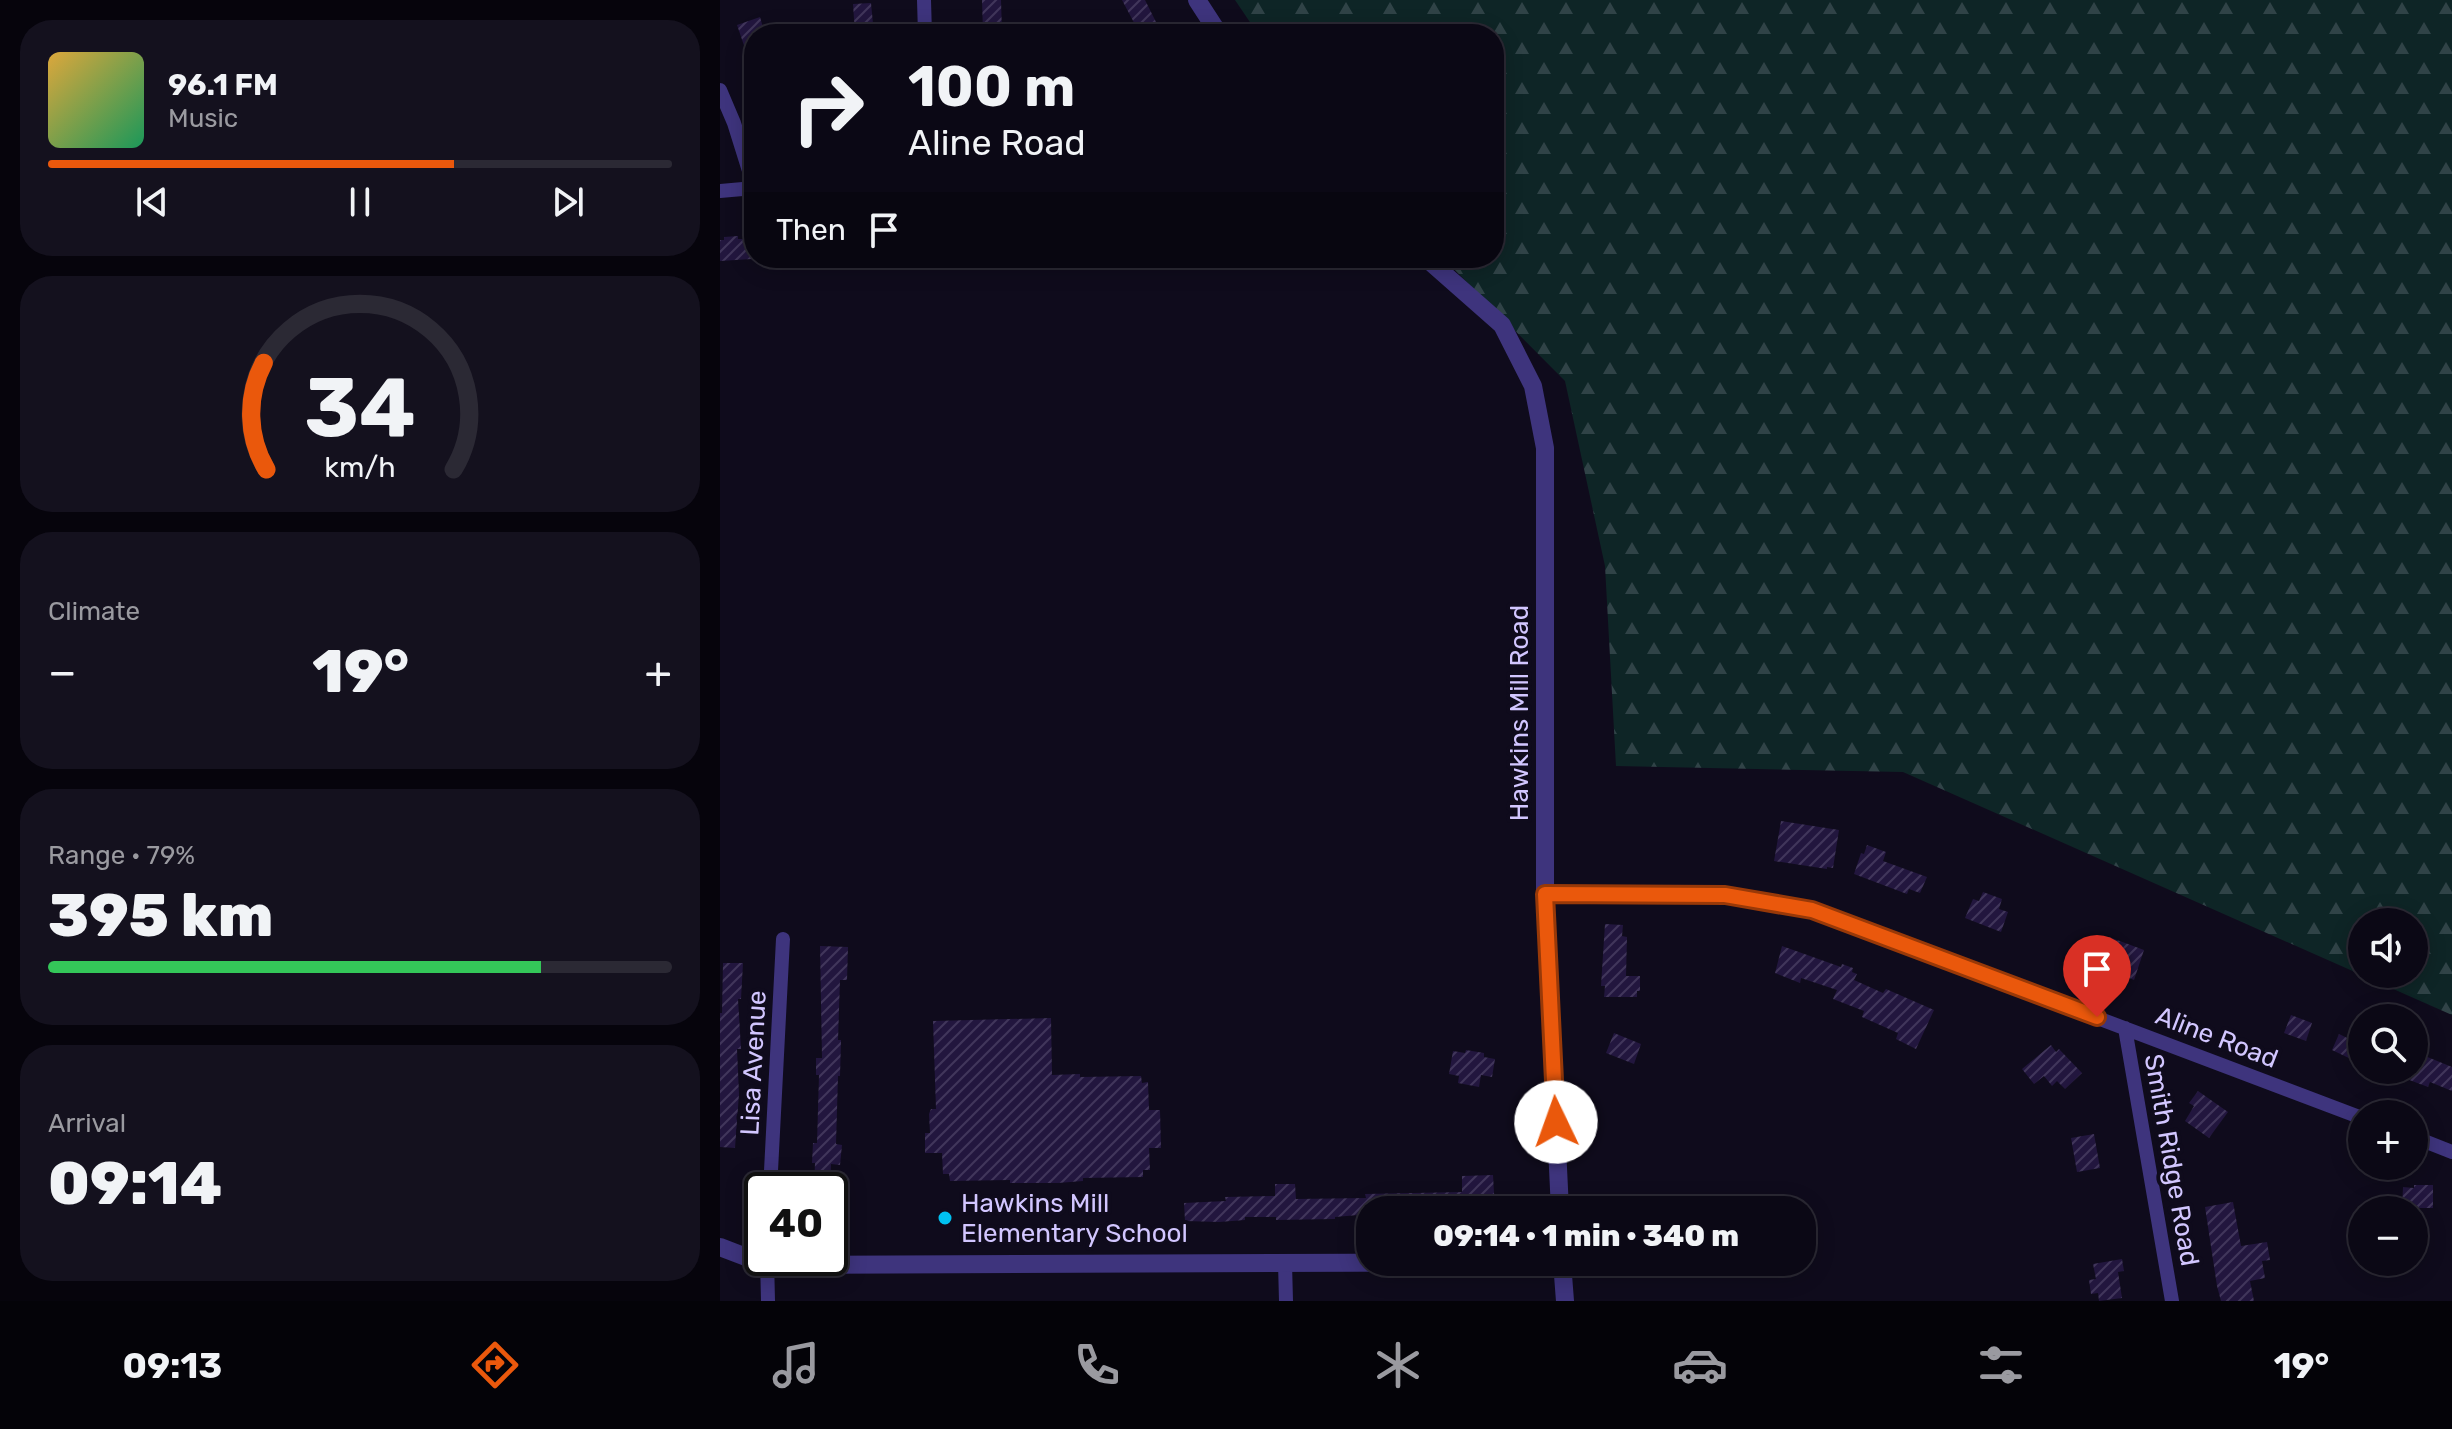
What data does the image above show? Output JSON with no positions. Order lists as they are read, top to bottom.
{
  "streets": {
    "street": [
      "Hawkins Mill Road",
      "Aline Road",
      "Lisa Avenue",
      "Smith Ridge Road"
    ]
  },
  "crossings": [
    ["Hawkins Mill Road", "Aline Road"],
    ["Aline Road", "Smith Ridge Road"]
  ],
  "places": ["Hawkins Mill Elementary School"],
  "page": {
    "turn": ["100 m", "Aline Road"],
    "song": ["96.1 FM", "Music"],
    "then": "Then",
    "tile": [
      "Climate",
      ["Range · 79%", "395 km"],
      ["Arrival", "09:14"]
    ],
    "heat": ["−", "19°", "+"],
    "map_buttons": ["+", "−"],
    "limit": "40",
    "trip": "09:14 · 1 min · 340 m",
    "tabs": ["09:13", "19°"],
    "gauge": ["34", "km/h"]
  }
}
